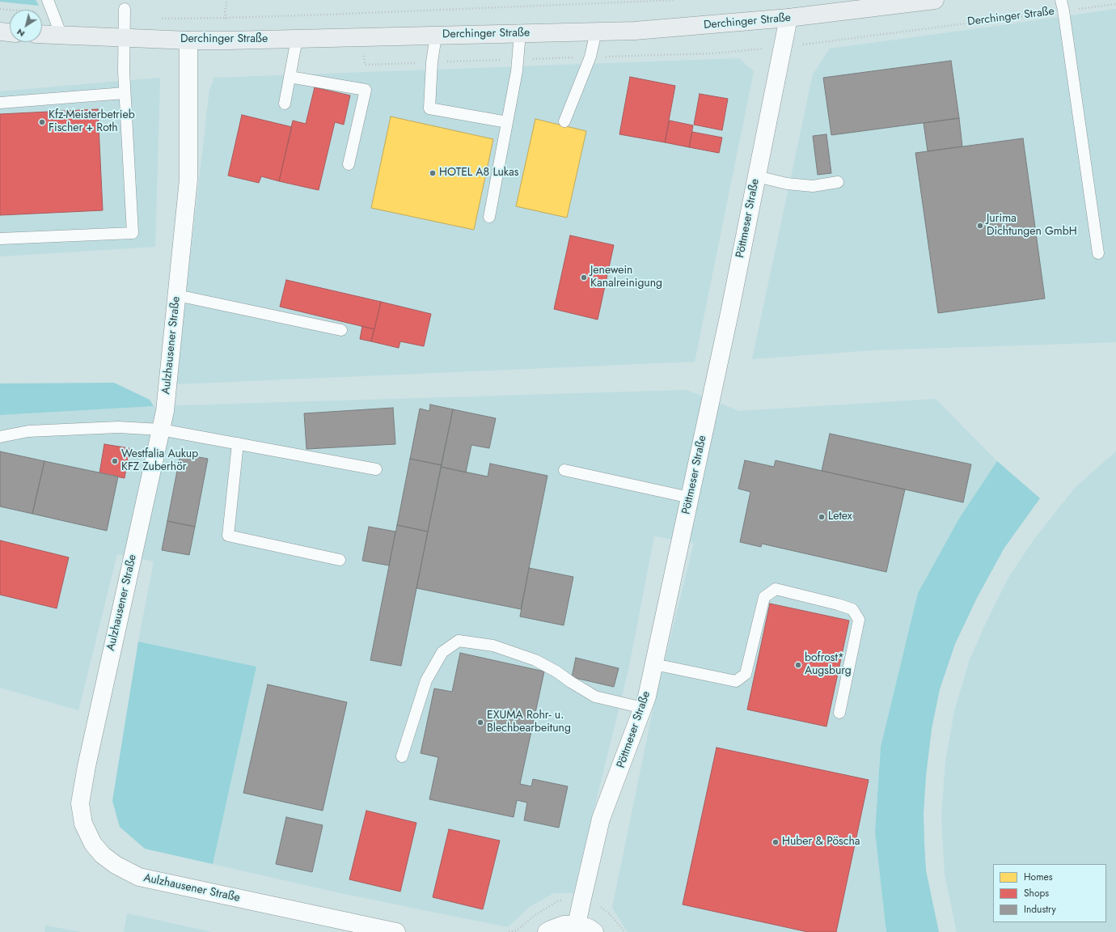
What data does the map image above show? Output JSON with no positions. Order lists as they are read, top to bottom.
{
  "streets": {
    "main road": ["Derchinger Straße"],
    "street": ["Pöttmeser Straße", "Aulzhausener Straße"]
  },
  "crossings": [
    ["Derchinger Straße", "Pöttmeser Straße"],
    ["Derchinger Straße", "Aulzhausener Straße"]
  ],
  "places": [
    "Kfz-Meisterbetrieb Fischer + Roth",
    "HOTEL A8 Lukas",
    "Jurima Dichtungen GmbH",
    "Jenewein Kanalreinigung",
    "Westfalia Aukup KFZ Zuberhör",
    "Letex",
    "bofrost* Augsburg",
    "EXUMA Rohr- u. Blechbearbeitung",
    "Huber & Pöscha"
  ],
  "legend": ["Homes", "Shops", "Industry"],
  "north": "bottom left"
}
